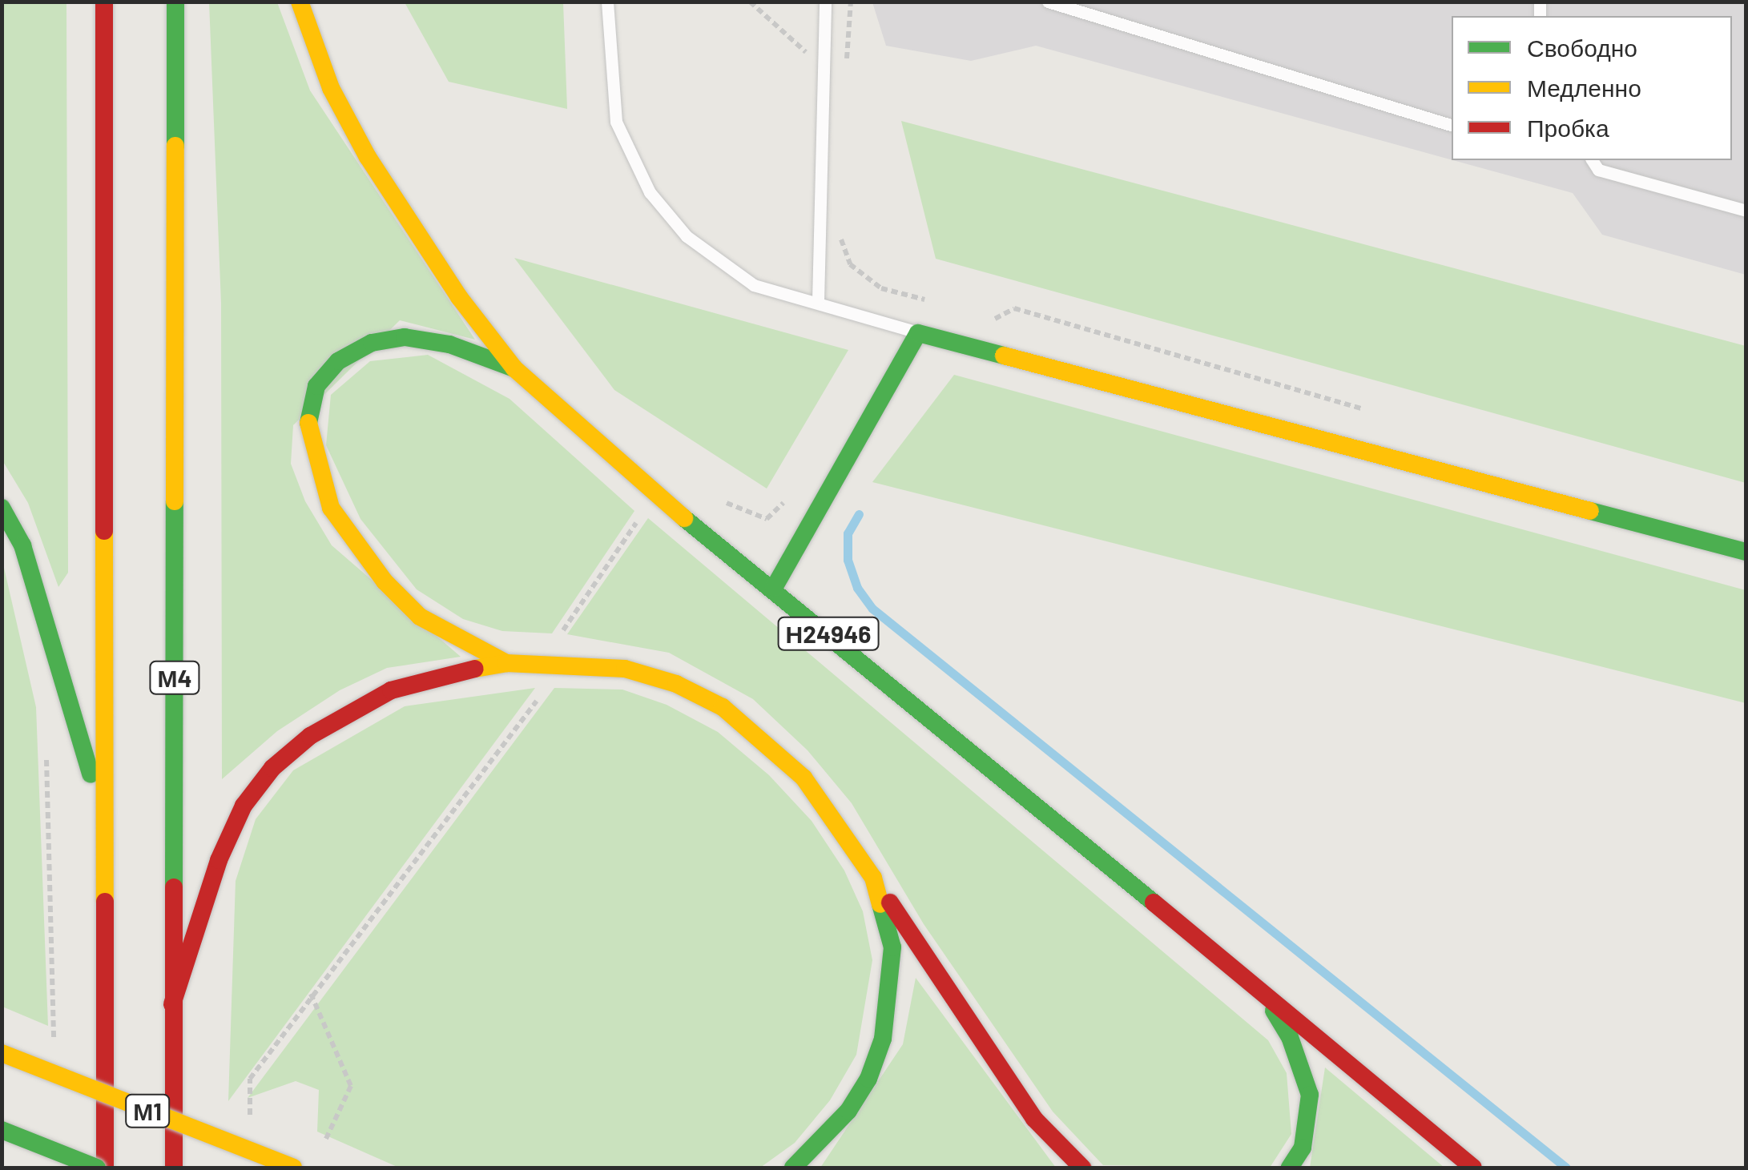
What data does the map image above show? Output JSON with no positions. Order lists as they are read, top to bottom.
{
  "streets": {
    "main road": ["Н24946", "М4", "М1"]
  },
  "legend": ["Свободно", "Медленно", "Пробка"]
}
